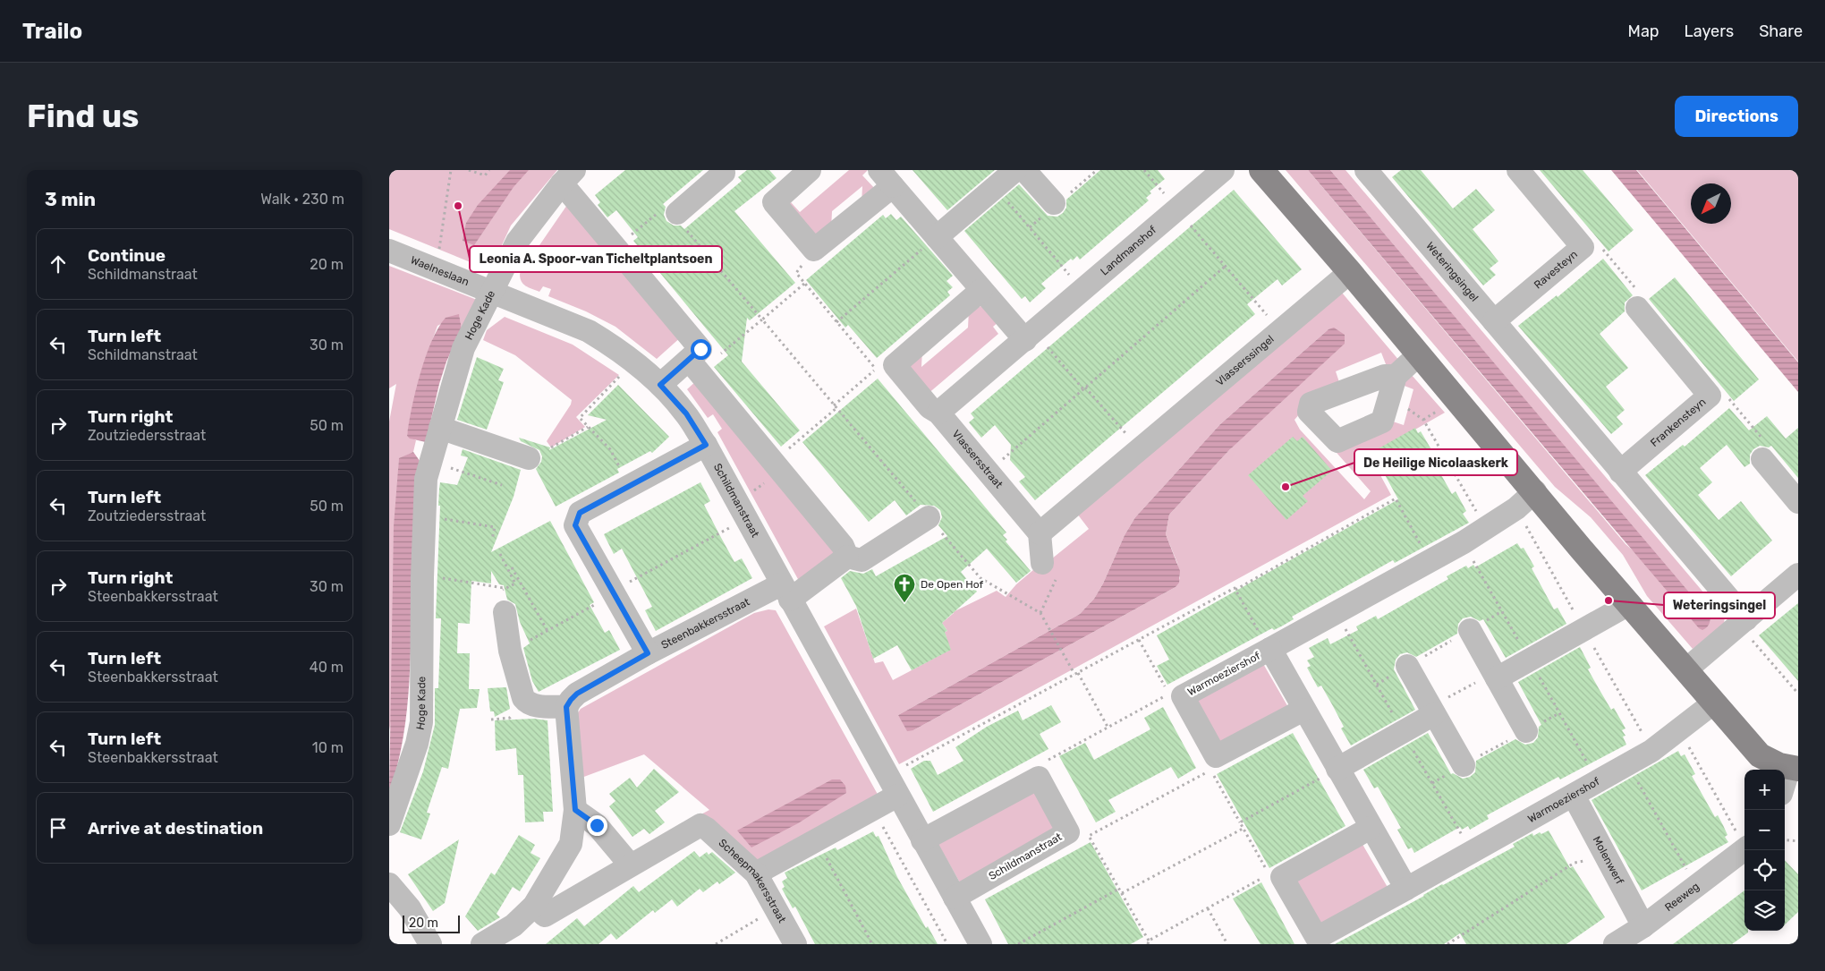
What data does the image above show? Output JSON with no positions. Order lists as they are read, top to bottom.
{
  "streets": {
    "street": [
      "Landmanshof",
      "Ravesteyn",
      "Waelneslaan",
      "Weteringsingel",
      "Hoge Kade",
      "Vlasserssingel",
      "Frankensteyn",
      "Vlassersstraat",
      "Schildmanstraat",
      "Steenbakkersstraat",
      "Warmoeziershof",
      "Molenwerf",
      "Scheepmakersstraat",
      "Reeweg"
    ]
  },
  "crossings": [
    ["Landmanshof", "Vlassersstraat"],
    ["Ravesteyn", "Weteringsingel"],
    ["Waelneslaan", "Hoge Kade"],
    ["Waelneslaan", "Schildmanstraat"],
    ["Weteringsingel", "Frankensteyn"],
    ["Hoge Kade", "Schildmanstraat"],
    ["Vlasserssingel", "Vlassersstraat"],
    ["Schildmanstraat", "Steenbakkersstraat"],
    ["Warmoeziershof", "Molenwerf"],
    ["Molenwerf", "Reeweg"]
  ],
  "places": {
    "other": ["Leonia A. Spoor-van Ticheltplantsoen", "De Heilige Nicolaaskerk", "Weteringsingel"],
    "church": ["De Open Hof"]
  },
  "scale_bar": "20 m",
  "north": "bottom left",
  "page": {
    "header": "Trailo",
    "nav": ["Map", "Layers", "Share"],
    "buttons": "Directions",
    "title": "Find us",
    "heading": ["3 min", "Walk · 230 m"],
    "list": [
      ["Continue", "Schildmanstraat", "20 m"],
      ["Turn left", "Schildmanstraat", "30 m"],
      ["Turn right", "Zoutziedersstraat", "50 m"],
      ["Turn left", "Zoutziedersstraat", "50 m"],
      ["Turn right", "Steenbakkersstraat", "30 m"],
      ["Turn left", "Steenbakkersstraat", "40 m"],
      ["Turn left", "Steenbakkersstraat", "10 m"],
      "Arrive at destination"
    ],
    "map_buttons": ["+", "−"],
    "scale": "20 m"
  }
}
